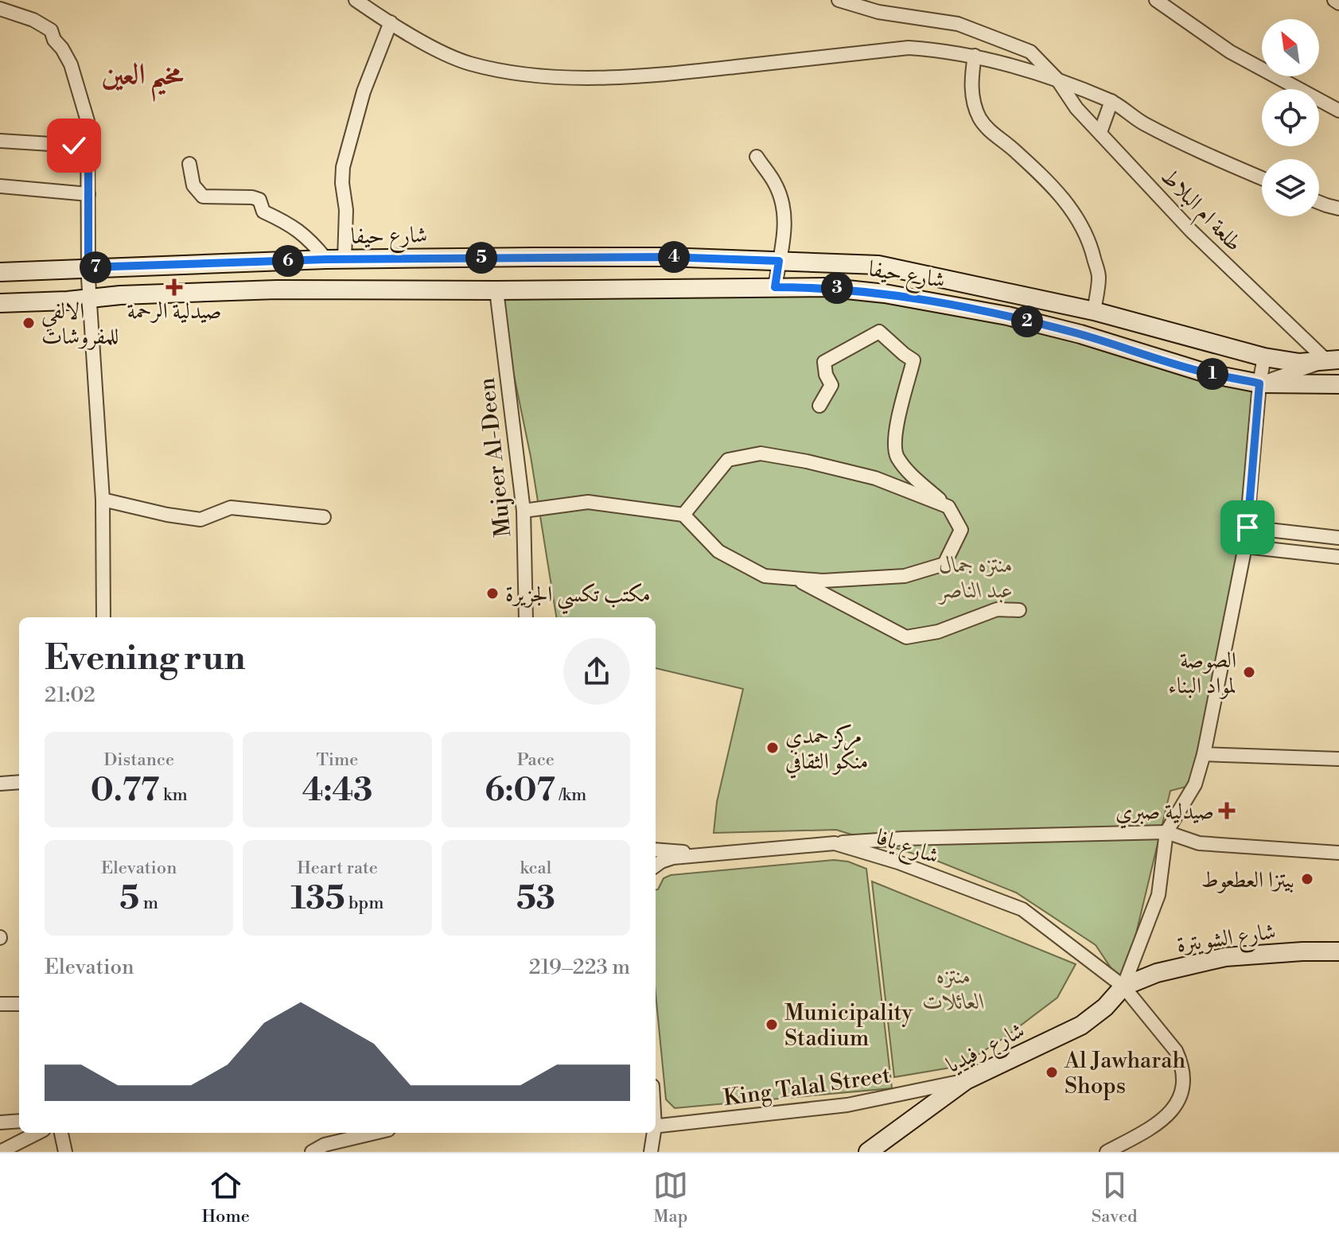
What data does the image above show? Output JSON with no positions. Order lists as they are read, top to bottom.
{
  "streets": {
    "main road": ["شارع حيفا", "شارع الشويترة", "شارع رفيديا"],
    "street": [
      "طلعة ام البلاط",
      "Mujeer Al-Deen",
      "شارع يافا",
      "King Talal Street"
    ]
  },
  "crossings": [
    ["طلعة ام البلاط", "شارع حيفا"],
    ["شارع حيفا", "Mujeer Al-Deen"],
    ["شارع يافا", "شارع الشويترة"],
    ["شارع يافا", "شارع رفيديا"],
    ["شارع الشويترة", "شارع رفيديا"],
    ["شارع رفيديا", "King Talal Street"]
  ],
  "districts": ["مخيم العين"],
  "parks": ["منتزه جمال عبد الناصر", "منتزه العائلات"],
  "places": {
    "health": ["صيدلية الرحمة", "صيدلية صبري"],
    "other": [
      "الالفي للمفروشات",
      "مكتب تكسي الجزيرة",
      "الصوصة لمواد البناء",
      "مركز حمدي منكو الثقافي",
      "بيتزا العطعوط",
      "Municipality Stadium",
      "Al Jawharah Shops"
    ]
  },
  "north": "top left",
  "page": {
    "pins": [
      "4",
      "5",
      "6",
      "7",
      "3",
      "2",
      "1"
    ],
    "heading": ["Evening run", "21:02"],
    "stats": [
      ["Distance", "0.77 km"],
      ["Time", "4:43"],
      ["Pace", "6:07 /km"],
      ["Elevation", "5 m"],
      ["Heart rate", "135 bpm"],
      ["kcal", "53"]
    ],
    "chart": ["Elevation", "219–223 m"],
    "tabs": ["Home", "Map", "Saved"]
  }
}
